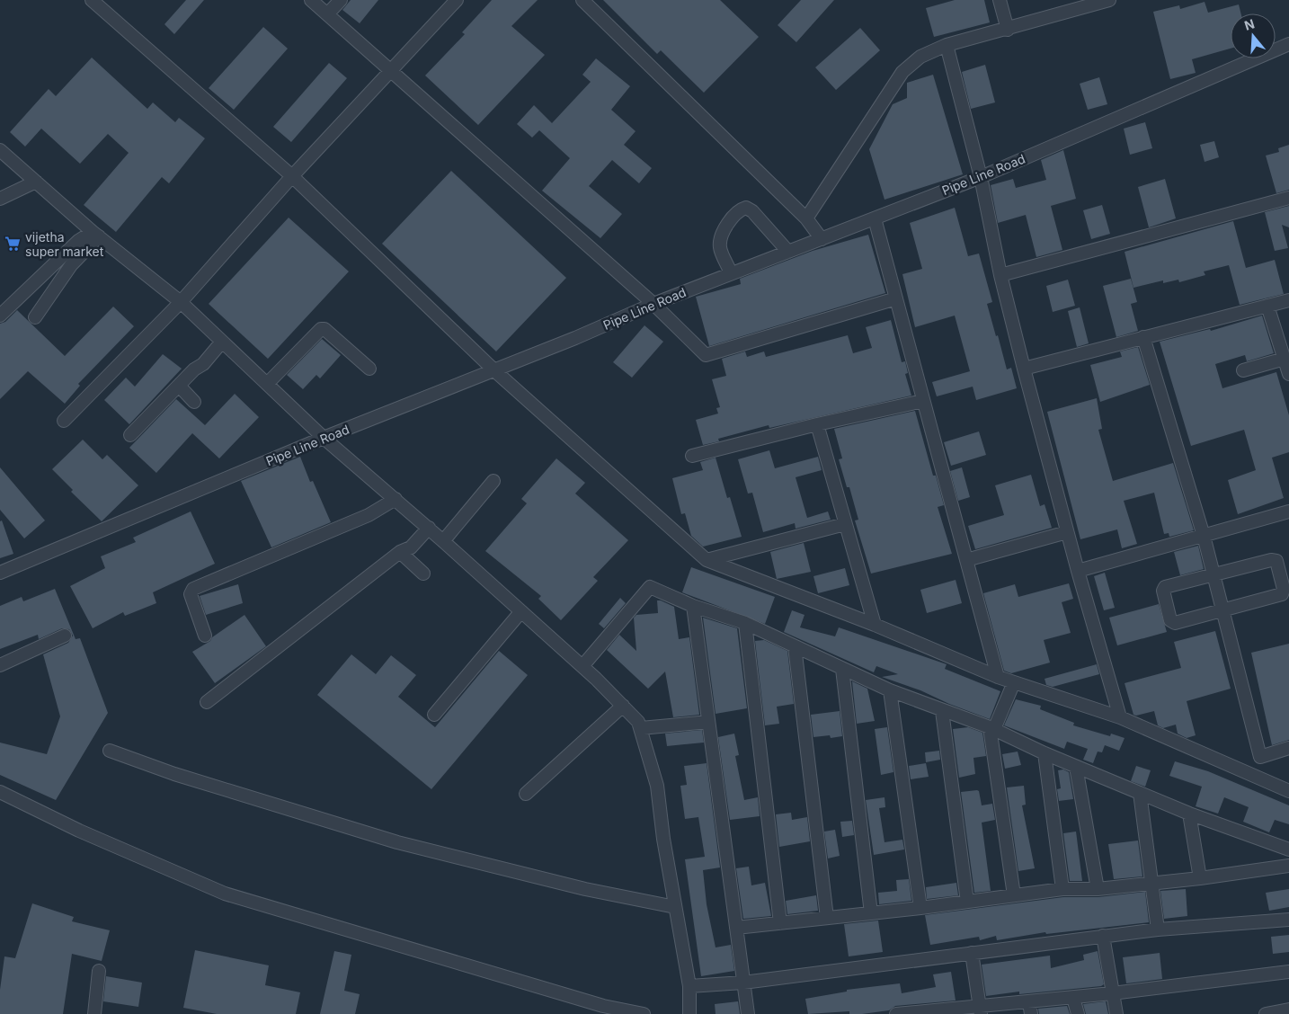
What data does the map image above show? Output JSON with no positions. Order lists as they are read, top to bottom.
{
  "streets": {
    "street": ["Pipe Line Road"]
  },
  "places": {
    "supermarket": ["vijetha super market"]
  },
  "north": "top"
}
